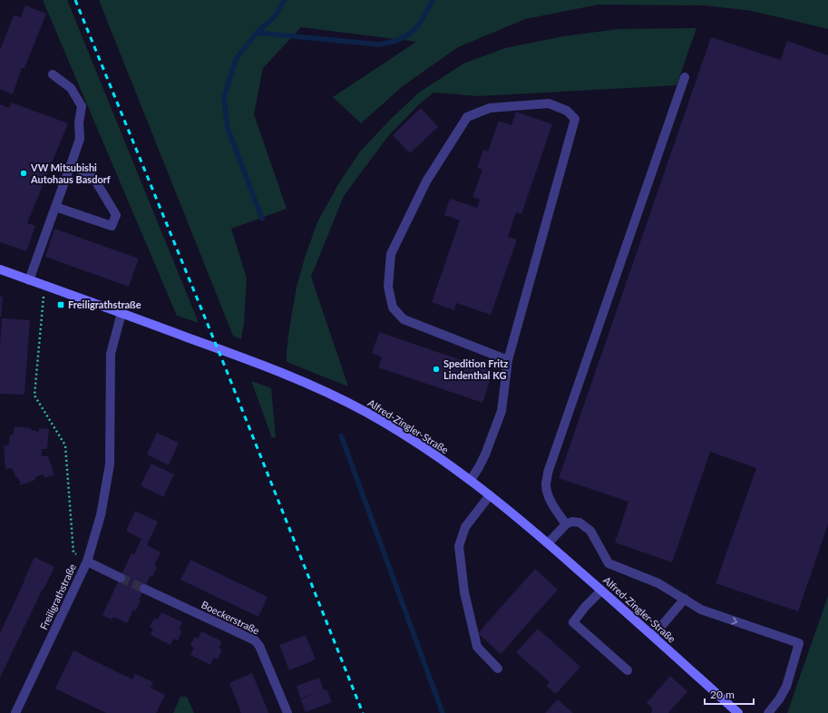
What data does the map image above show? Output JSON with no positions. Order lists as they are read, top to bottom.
{
  "streets": {
    "street": ["Alfred-Zingler-Straße", "Freiligrathstraße", "Boeckerstraße"]
  },
  "crossings": [
    ["Alfred-Zingler-Straße", "Freiligrathstraße"]
  ],
  "places": {
    "other": ["VW Mitsubishi Autohaus Basdorf", "Spedition Fritz Lindenthal KG"],
    "transit": ["Freiligrathstraße"]
  },
  "scale_bar": "20 m"
}
